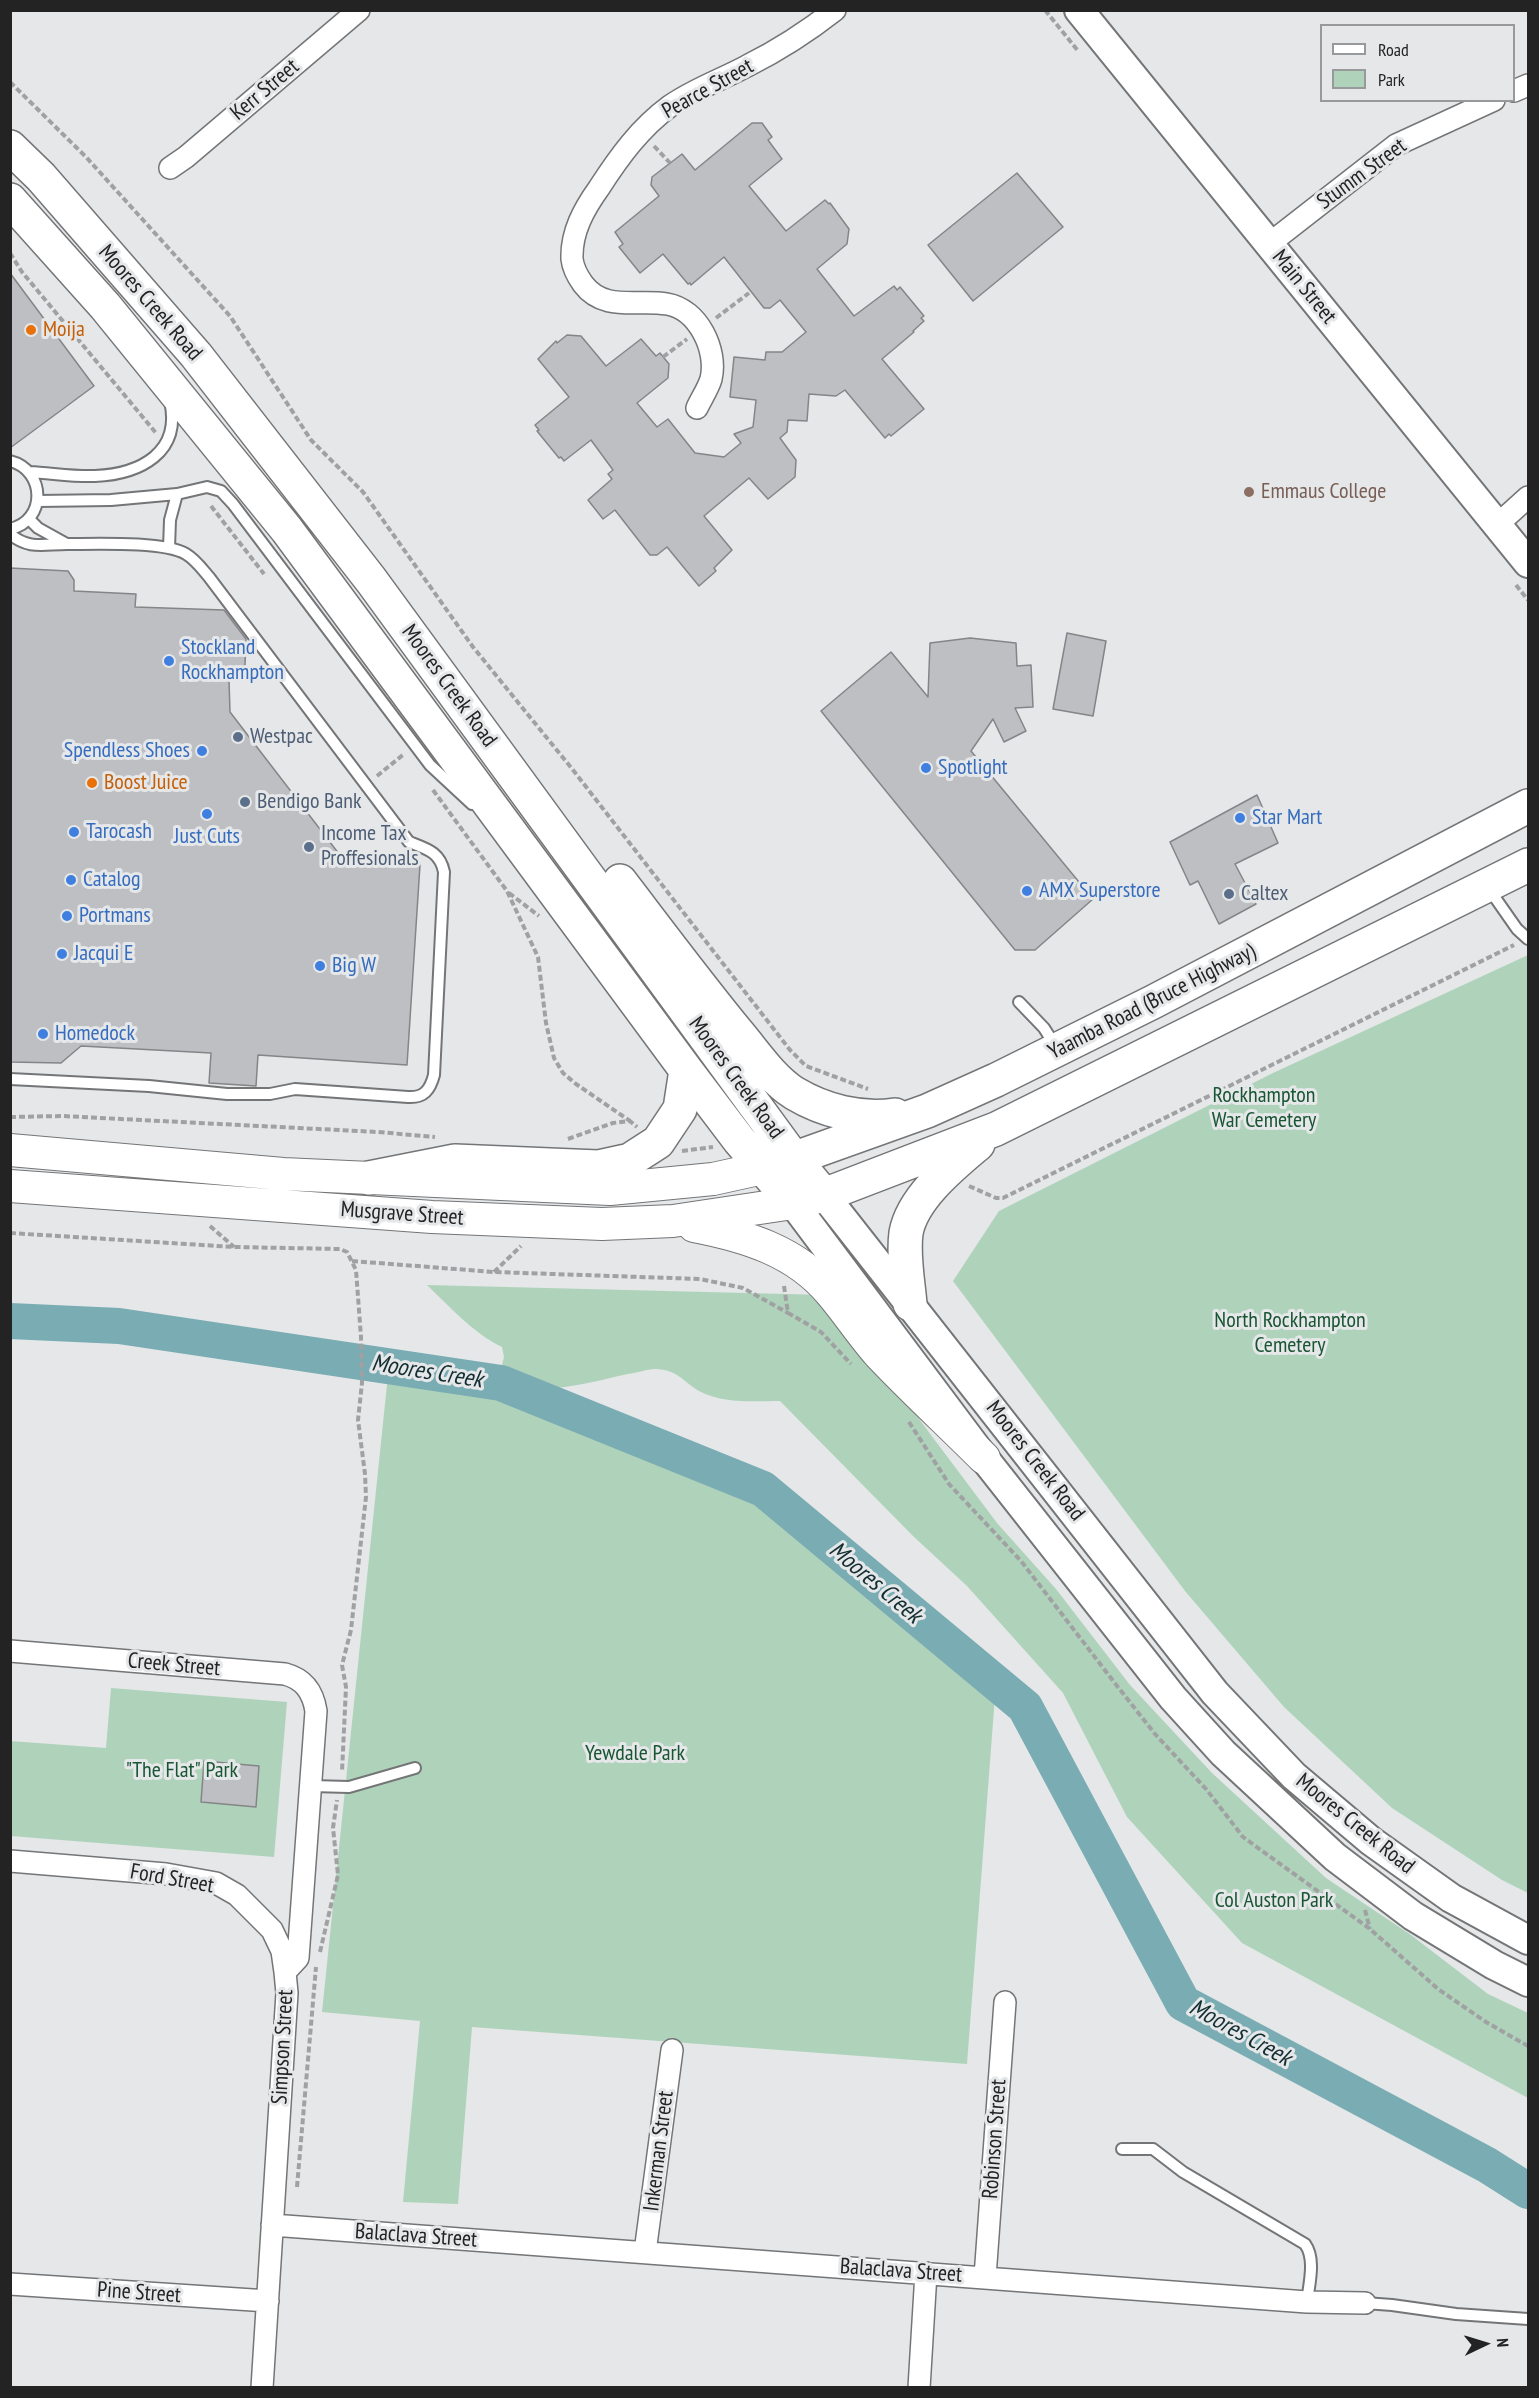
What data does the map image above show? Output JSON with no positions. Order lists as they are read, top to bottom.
{
  "streets": {
    "highway": ["Moores Creek Road", "Yaamba Road (Bruce Highway)"],
    "main road": ["Main Street", "Musgrave Street"],
    "street": [
      "Pearce Street",
      "Kerr Street",
      "Stumm Street",
      "Creek Street",
      "Ford Street",
      "Simpson Street",
      "Robinson Street",
      "Inkerman Street",
      "Balaclava Street",
      "Pine Street"
    ]
  },
  "crossings": [
    ["Stumm Street", "Main Street"],
    ["Moores Creek Road", "Yaamba Road (Bruce Highway)"],
    ["Moores Creek Road", "Musgrave Street"],
    ["Yaamba Road (Bruce Highway)", "Musgrave Street"],
    ["Creek Street", "Simpson Street"],
    ["Ford Street", "Simpson Street"],
    ["Simpson Street", "Balaclava Street"],
    ["Simpson Street", "Pine Street"],
    ["Robinson Street", "Balaclava Street"],
    ["Inkerman Street", "Balaclava Street"]
  ],
  "water": ["Moores Creek"],
  "parks": [
    "Rockhampton War Cemetery",
    "North Rockhampton Cemetery",
    "Yewdale Park",
    "\"The Flat\" Park",
    "Col Auston Park"
  ],
  "places": [
    "Moija",
    "Emmaus College",
    "Stockland Rockhampton",
    "Westpac",
    "Spendless Shoes",
    "Spotlight",
    "Boost Juice",
    "Bendigo Bank",
    "Just Cuts",
    "Star Mart",
    "Tarocash",
    "Income Tax Proffesionals",
    "Catalog",
    "AMX Superstore",
    "Caltex",
    "Portmans",
    "Jacqui E",
    "Big W",
    "Homedock"
  ],
  "legend": ["Road", "Park"],
  "north": "right"
}
